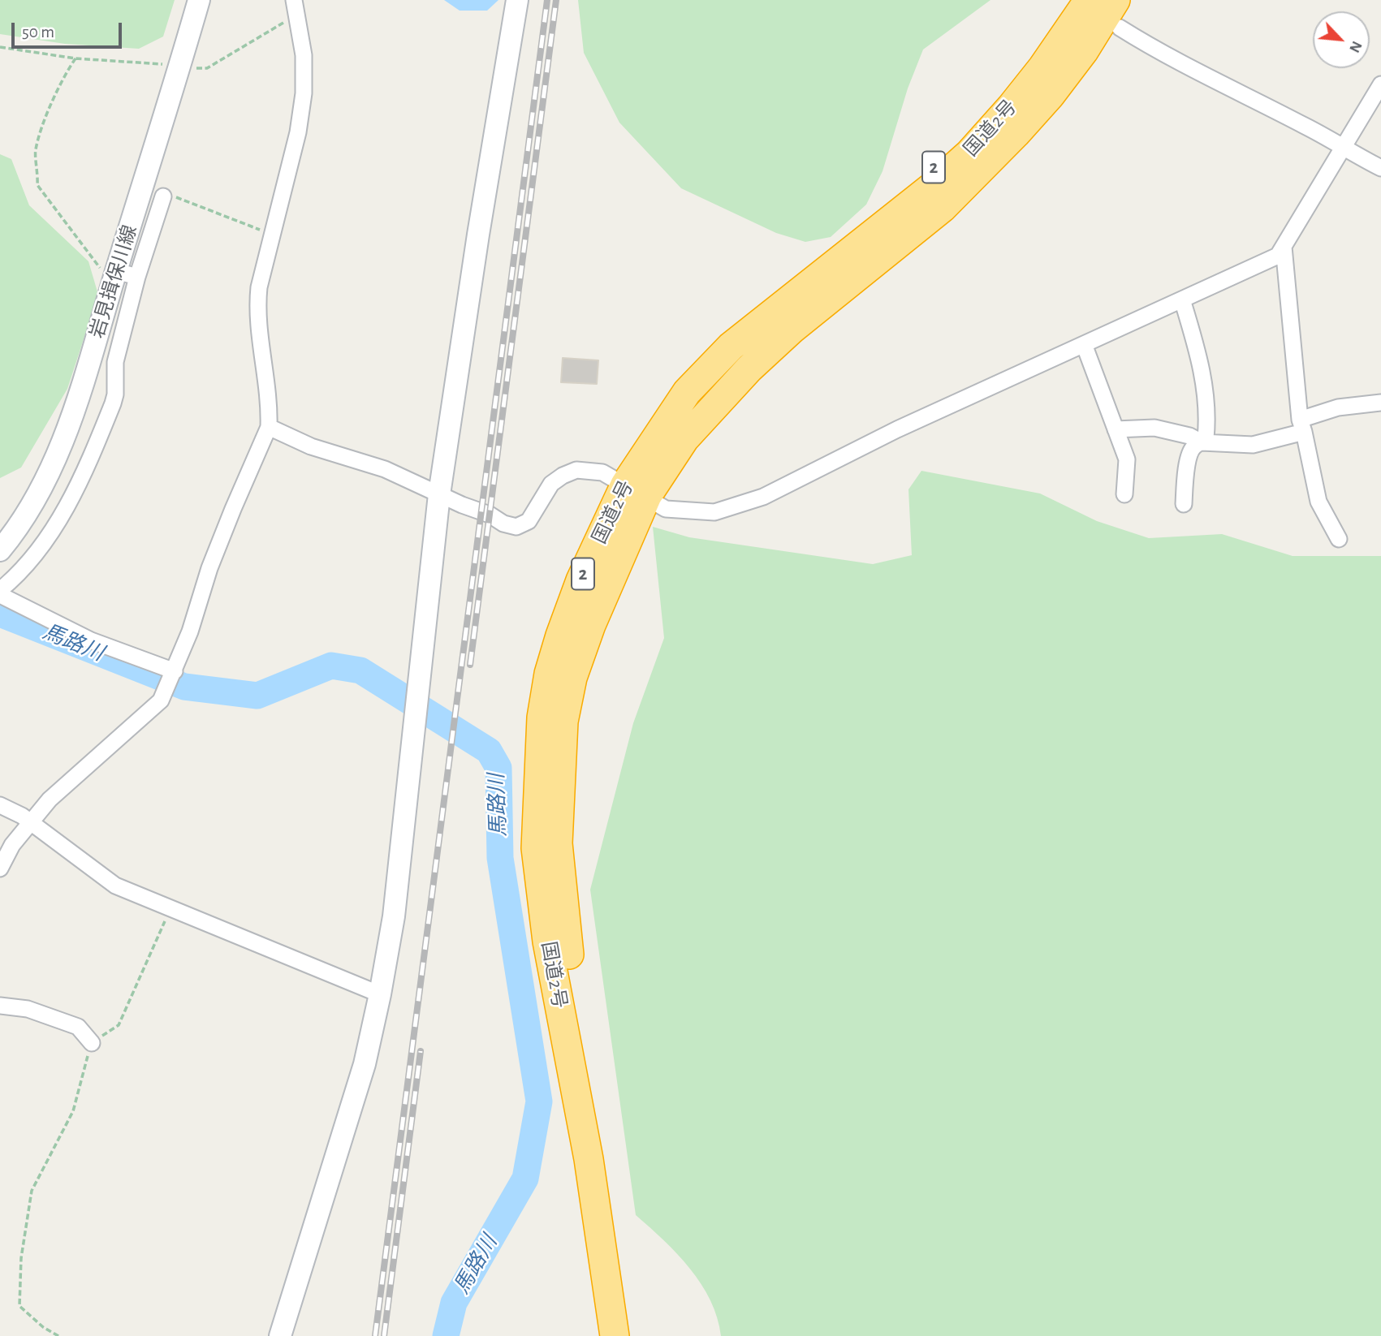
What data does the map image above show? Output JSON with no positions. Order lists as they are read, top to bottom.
{
  "streets": {
    "highway": ["国道2号", "2"],
    "street": ["岩見揖保川線"]
  },
  "crossings": [
    ["国道2号", "2"]
  ],
  "water": ["馬路川"],
  "scale_bar": "50 m",
  "north": "bottom right"
}
